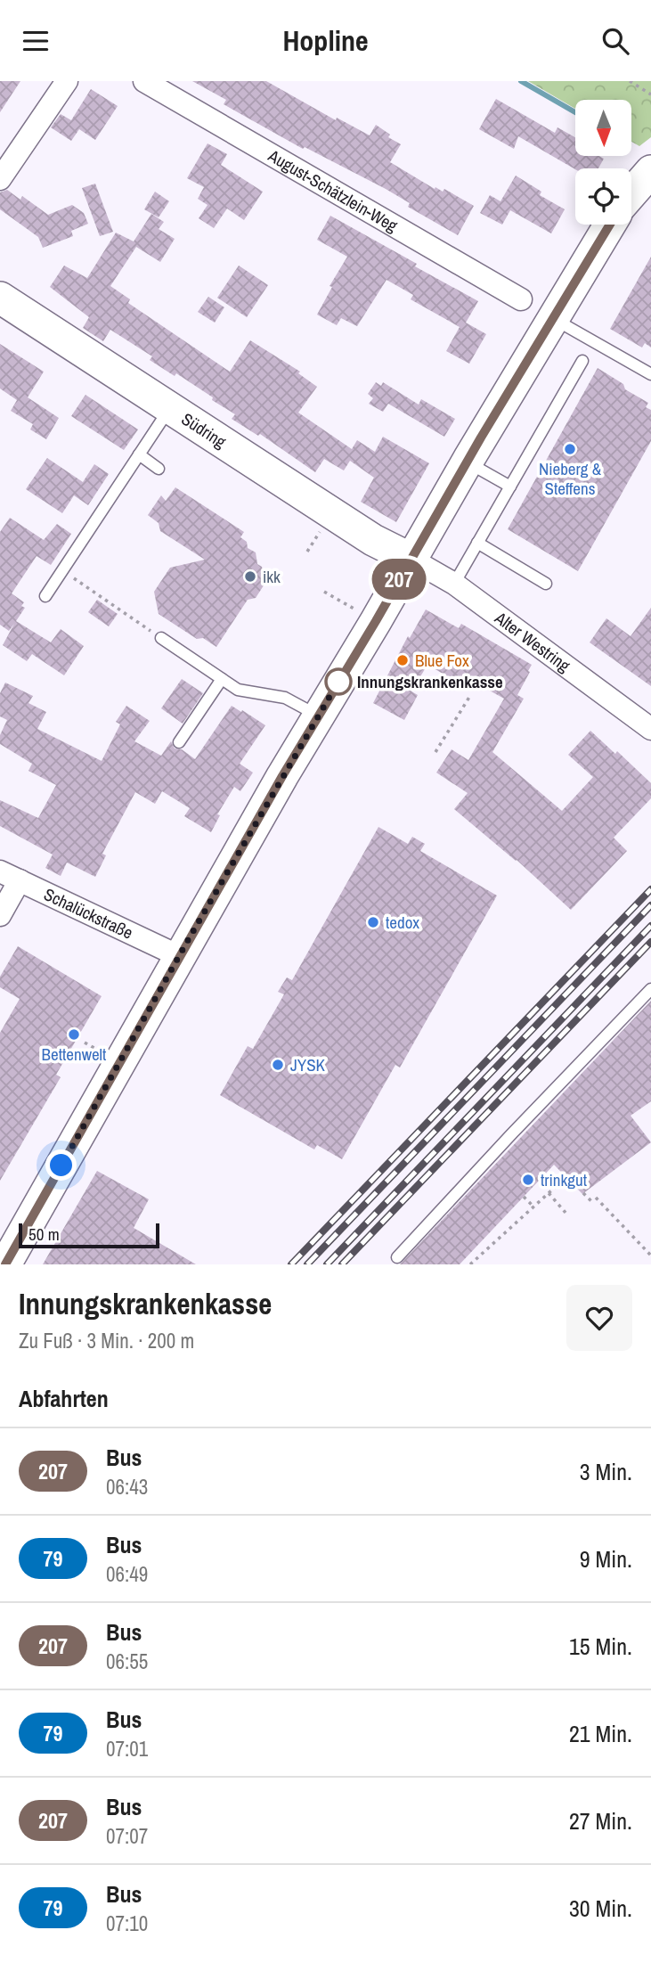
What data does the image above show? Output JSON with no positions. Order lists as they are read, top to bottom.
{
  "streets": {
    "street": [
      "August-Schätzlein-Weg",
      "Südring",
      "Alter Westring",
      "Schalückstraße"
    ]
  },
  "crossings": [
    ["Südring", "Alter Westring"]
  ],
  "places": [
    "Nieberg & Steffens",
    "ikk",
    "Blue Fox",
    "Innungskrankenkasse",
    "tedox",
    "Bettenwelt",
    "JYSK",
    "trinkgut"
  ],
  "lines": ["bus line 207"],
  "scale_bar": "50 m",
  "north": "bottom",
  "page": {
    "header": "Hopline",
    "on_map": "207",
    "scale": "50 m",
    "heading": [
      ["Innungskrankenkasse", "Zu Fuß · 3 Min. · 200 m"],
      "Abfahrten"
    ],
    "list": [
      {
        "mark": "207",
        "name": "Bus",
        "note": "06:43",
        "value": "3 Min."
      },
      {
        "mark": "79",
        "name": "Bus",
        "note": "06:49",
        "value": "9 Min."
      },
      {
        "mark": "207",
        "name": "Bus",
        "note": "06:55",
        "value": "15 Min."
      },
      {
        "mark": "79",
        "name": "Bus",
        "note": "07:01",
        "value": "21 Min."
      },
      {
        "mark": "207",
        "name": "Bus",
        "note": "07:07",
        "value": "27 Min."
      },
      {
        "mark": "79",
        "name": "Bus",
        "note": "07:10",
        "value": "30 Min."
      }
    ]
  }
}
